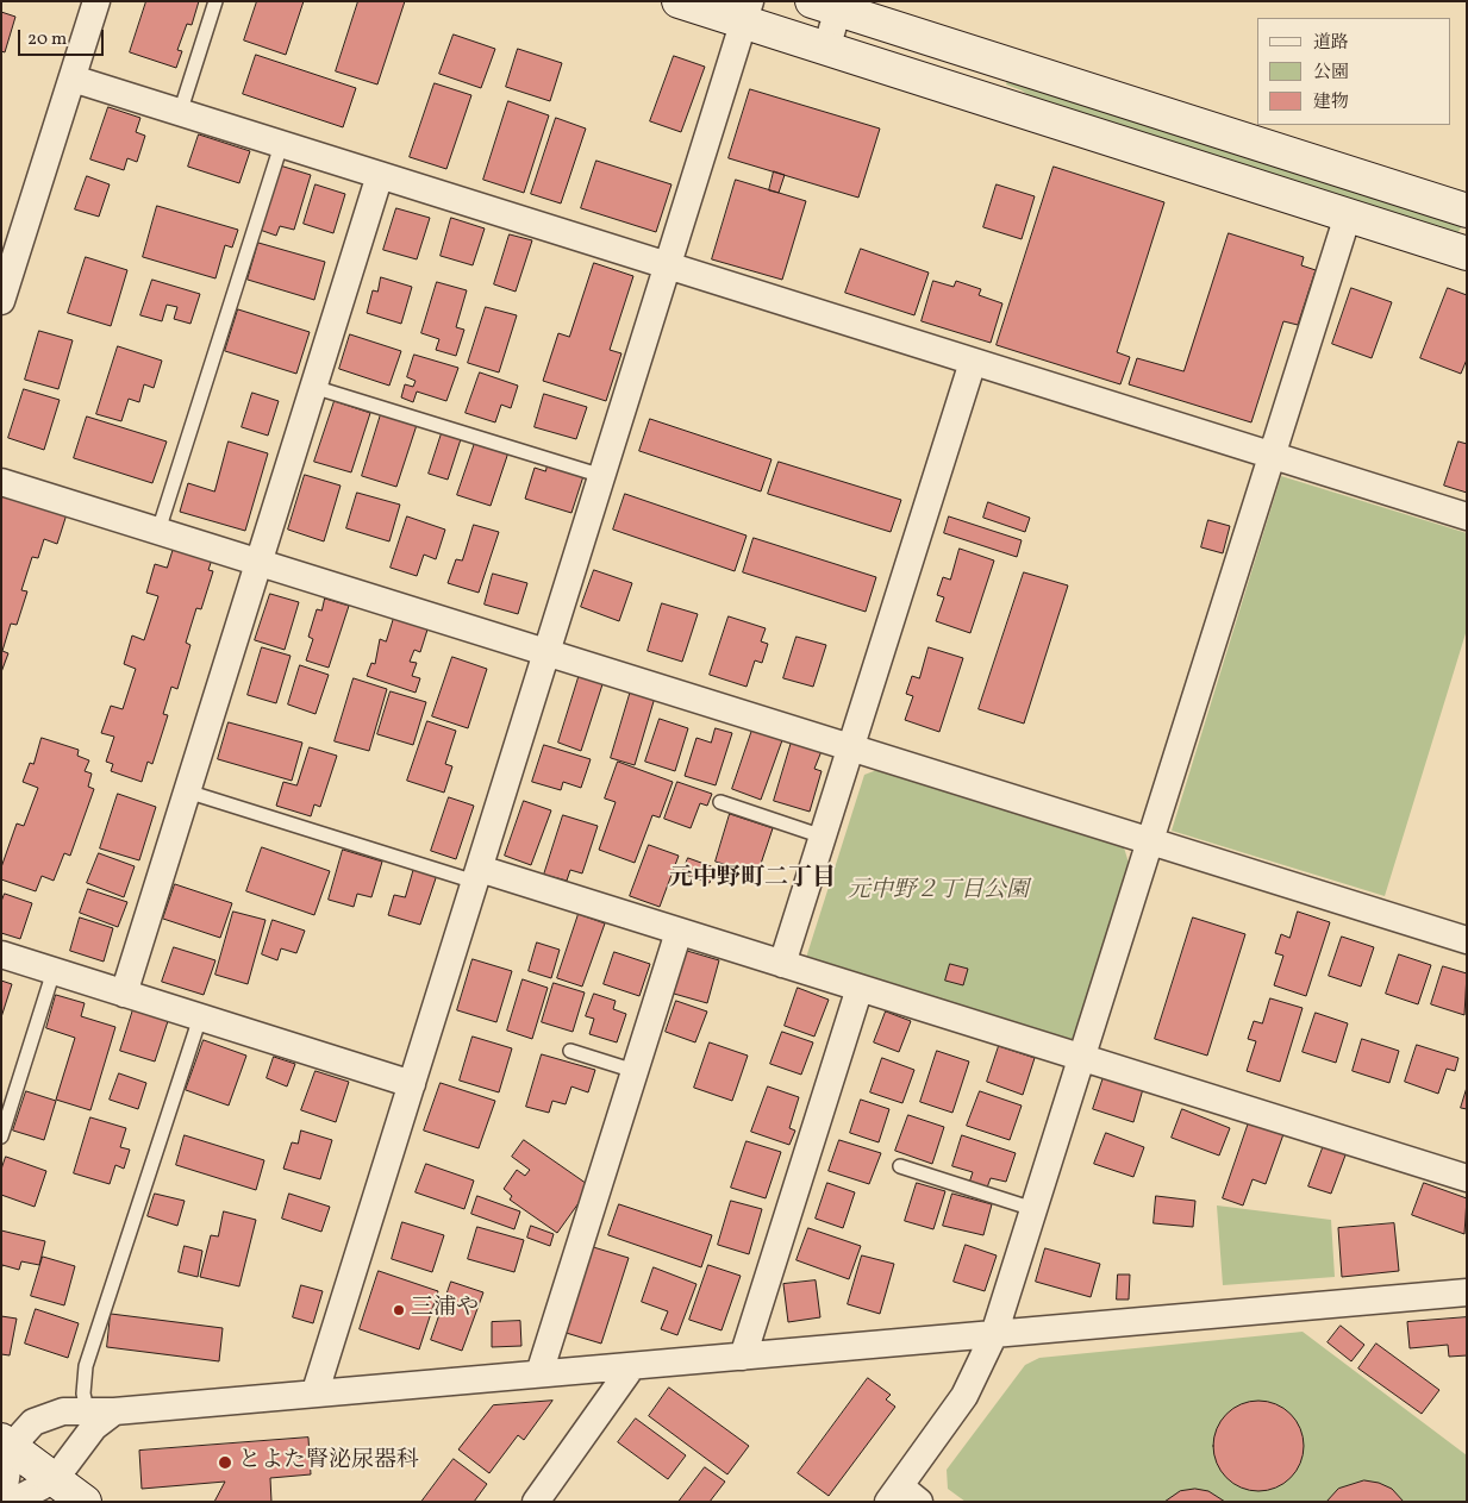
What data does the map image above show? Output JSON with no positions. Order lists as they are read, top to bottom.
{
  "districts": ["元中野町二丁目"],
  "parks": ["元中野２丁目公園"],
  "places": ["三浦や", "とよた腎泌尿器科"],
  "legend": ["道路", "公園", "建物"],
  "scale_bar": "20 m"
}
